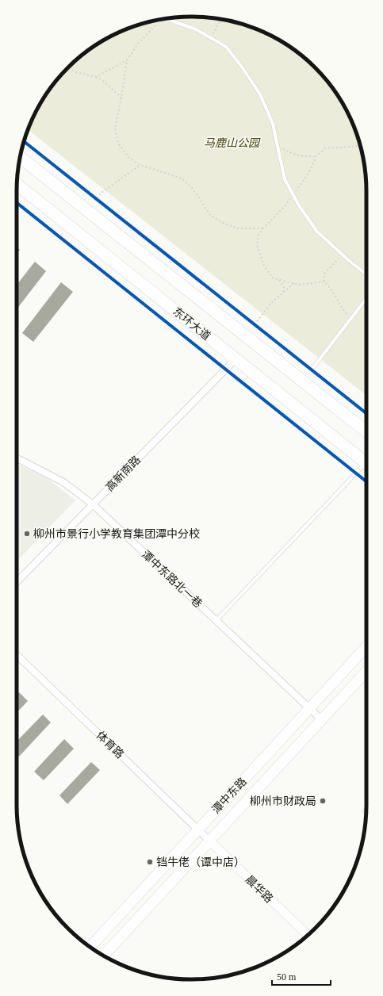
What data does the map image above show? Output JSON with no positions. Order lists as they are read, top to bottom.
{
  "streets": {
    "highway": ["东环大道"],
    "main road": ["潭中东路"],
    "street": [
      "高新南路",
      "潭中东路北一巷",
      "体育路",
      "晨华路"
    ]
  },
  "crossings": [
    ["东环大道", "高新南路"],
    ["高新南路", "潭中东路北一巷"],
    ["潭中东路北一巷", "潭中东路"],
    ["体育路", "潭中东路"],
    ["体育路", "晨华路"],
    ["潭中东路", "晨华路"]
  ],
  "parks": ["马鹿山公园"],
  "places": ["柳州市景行小学教育集团潭中分校", "柳州市财政局", "铛牛佬（谭中店）"],
  "scale_bar": "50 m"
}
